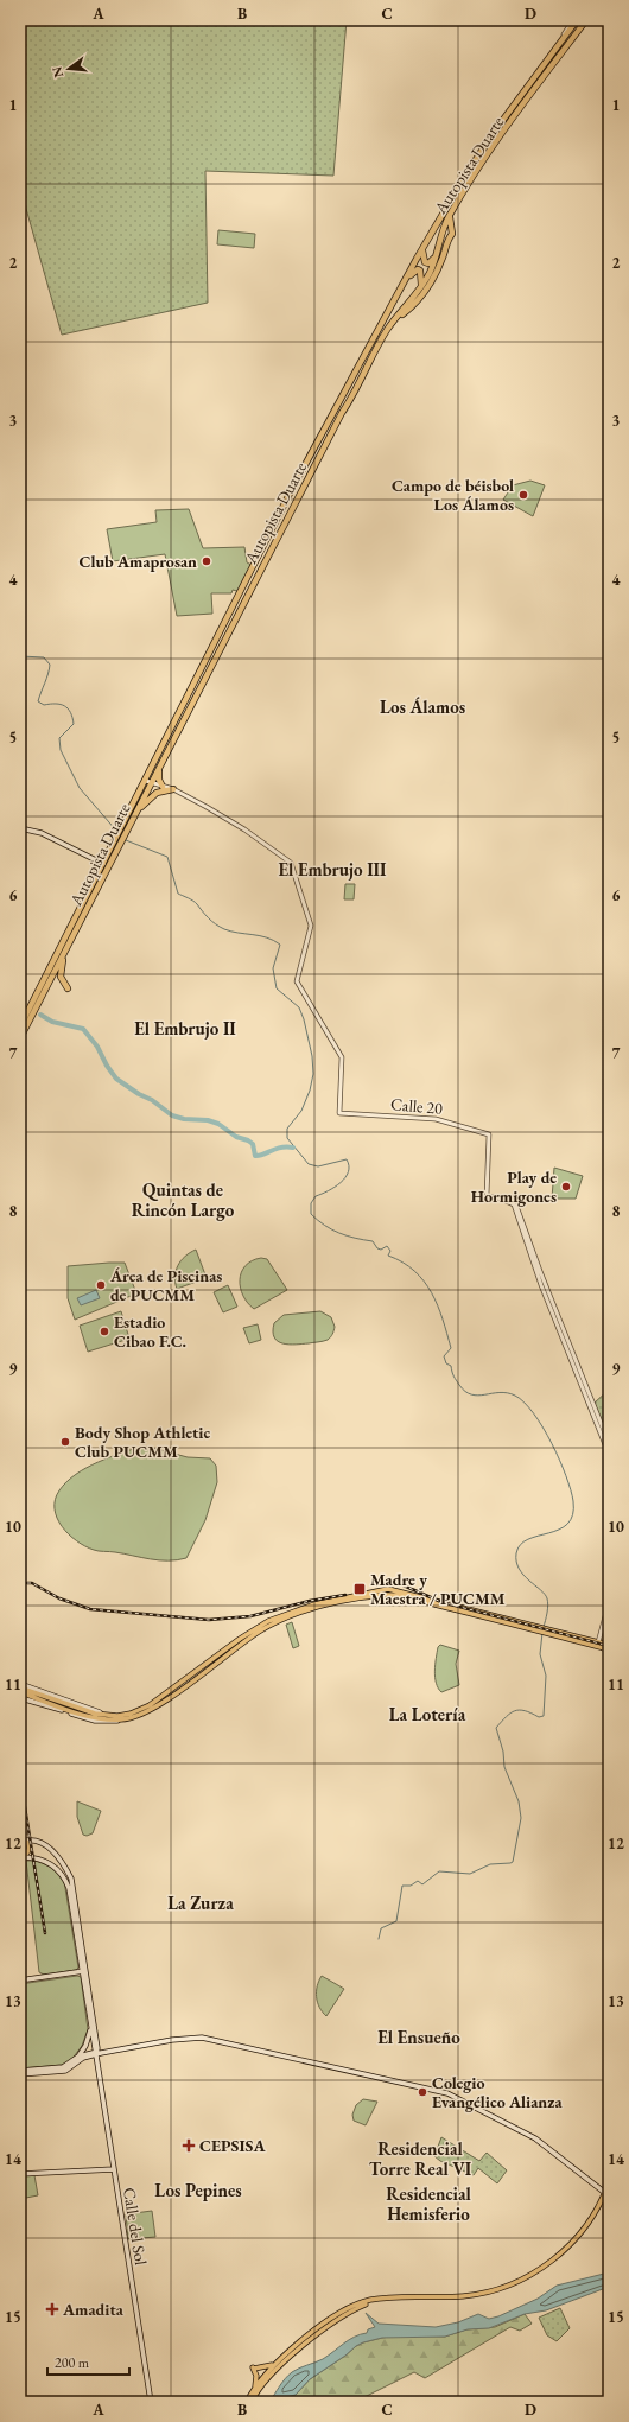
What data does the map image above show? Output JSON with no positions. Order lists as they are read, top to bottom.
{
  "streets": {
    "highway": ["Autopista Duarte"],
    "main road": ["Calle del Sol"],
    "street": ["Calle 20"]
  },
  "districts": [
    "Los Álamos",
    "El Embrujo III",
    "El Embrujo II",
    "Quintas de Rincón Largo",
    "La Lotería",
    "La Zurza",
    "El Ensueño",
    "Residencial Torre Real VI",
    "Los Pepines",
    "Residencial Hemisferio"
  ],
  "places": {
    "other": [
      "Campo de béisbol Los Álamos",
      "Club Amaprosan",
      "Play de Hormigones",
      "Área de Piscinas de PUCMM",
      "Estadio Cibao F.C.",
      "Body Shop Athletic Club PUCMM",
      "Colegio Evangélico Alianza"
    ],
    "transit": ["Madre y Maestra / PUCMM"],
    "health": ["CEPSISA", "Amadita"]
  },
  "scale_bar": "200 m",
  "north": "left",
  "grid": {
    "columns": [
      "A",
      "B",
      "C",
      "D"
    ],
    "rows": [
      "1",
      "2",
      "3",
      "4",
      "5",
      "6",
      "7",
      "8",
      "9",
      "10",
      "11",
      "12",
      "13",
      "14",
      "15"
    ]
  }
}
